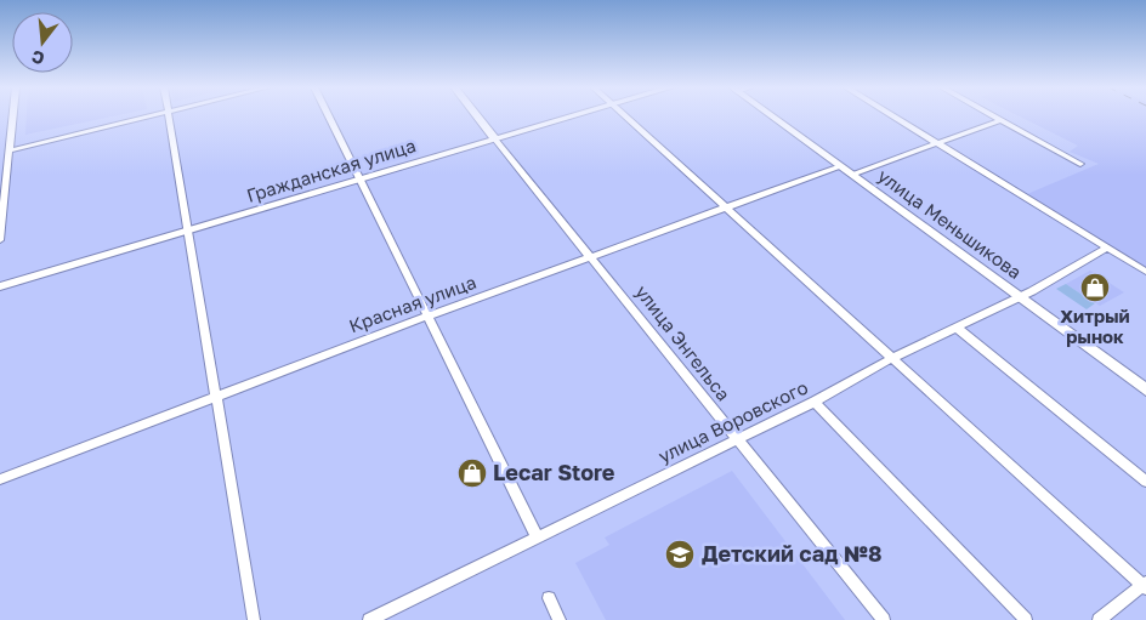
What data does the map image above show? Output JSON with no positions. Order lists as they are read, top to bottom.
{
  "streets": {
    "main road": ["Гражданская улица", "улица Меньшикова", "улица Энгельса"],
    "street": ["Красная улица", "улица Воровского"]
  },
  "crossings": [
    ["Гражданская улица", "улица Энгельса"],
    ["улица Меньшикова", "Красная улица"],
    ["улица Меньшикова", "улица Воровского"],
    ["Красная улица", "улица Энгельса"],
    ["улица Энгельса", "улица Воровского"]
  ],
  "places": {
    "shop": ["Хитрый рынок", "Lecar Store"],
    "school or university": ["Детский сад №8"]
  },
  "north": "bottom"
}
